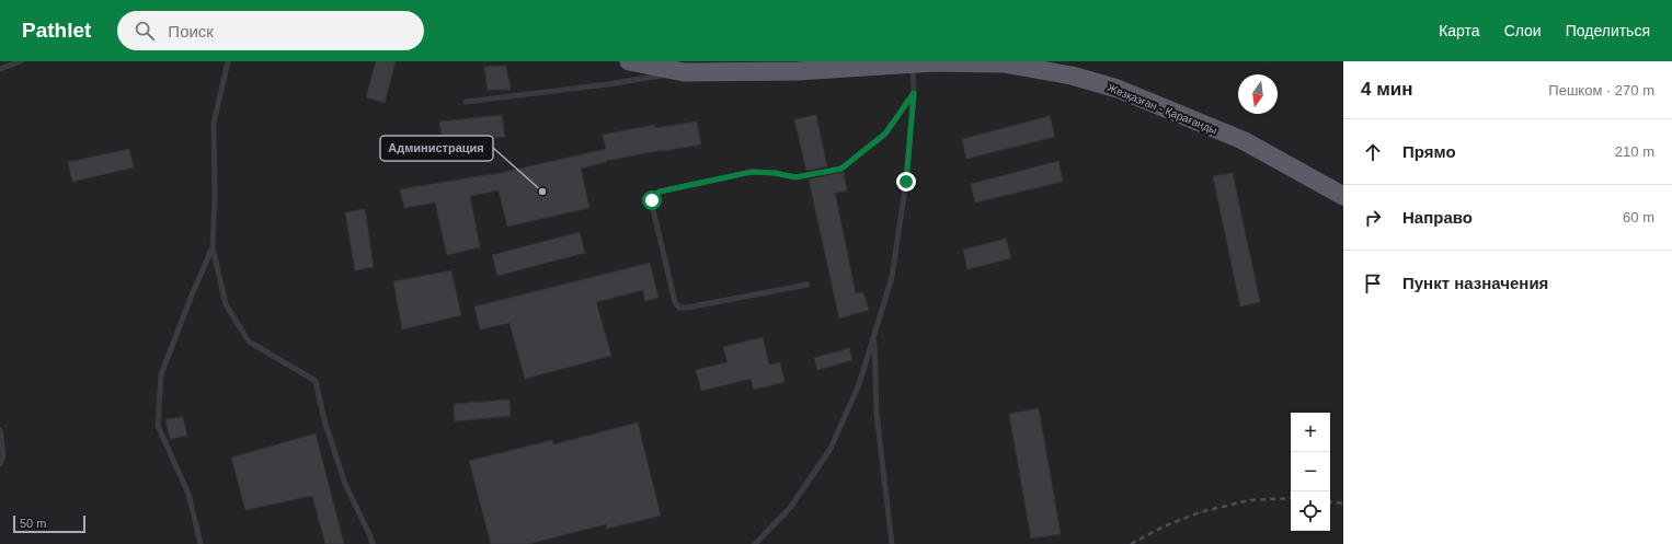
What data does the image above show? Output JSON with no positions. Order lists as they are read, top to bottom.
{
  "streets": {
    "highway": ["Жезқазған - Қарағанды"]
  },
  "places": ["Администрация"],
  "scale_bar": "50 m",
  "north": "bottom",
  "page": {
    "header": "Pathlet",
    "search": "Поиск",
    "nav": ["Карта", "Слои", "Поделиться"],
    "heading": ["4 мин", "Пешком · 270 m"],
    "list": [
      ["Прямо", "210 m"],
      ["Направо", "60 m"],
      "Пункт назначения"
    ],
    "map_buttons": ["+", "−"],
    "scale": "50 m"
  }
}
